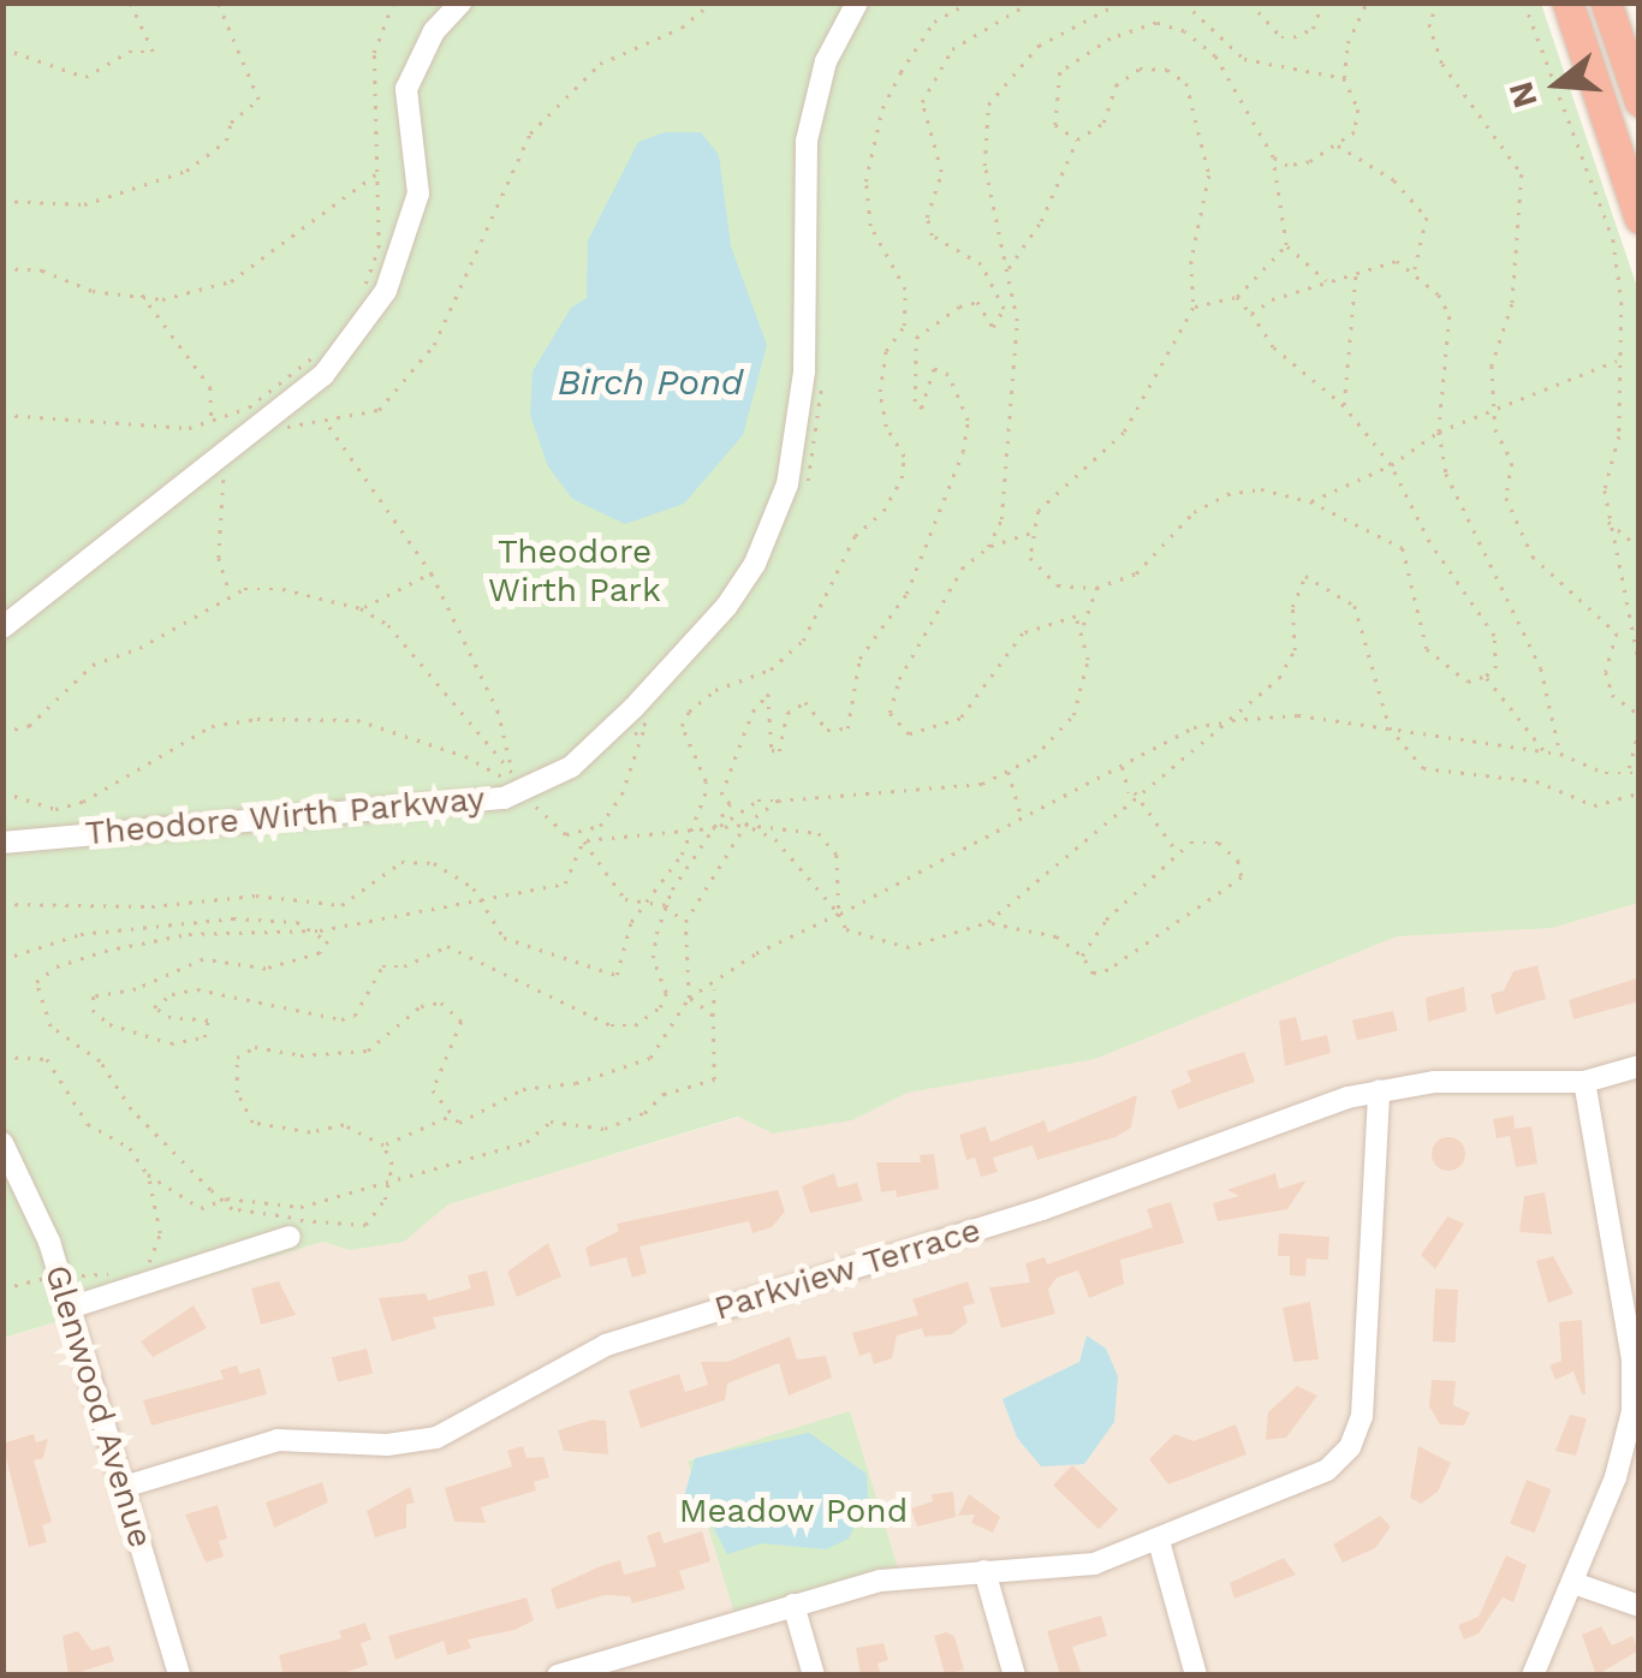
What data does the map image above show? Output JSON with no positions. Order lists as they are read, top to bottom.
{
  "streets": {
    "street": ["Theodore Wirth Parkway", "Parkview Terrace", "Glenwood Avenue"]
  },
  "crossings": [
    ["Parkview Terrace", "Glenwood Avenue"]
  ],
  "water": ["Birch Pond"],
  "parks": ["Theodore Wirth Park", "Meadow Pond"],
  "north": "left"
}
